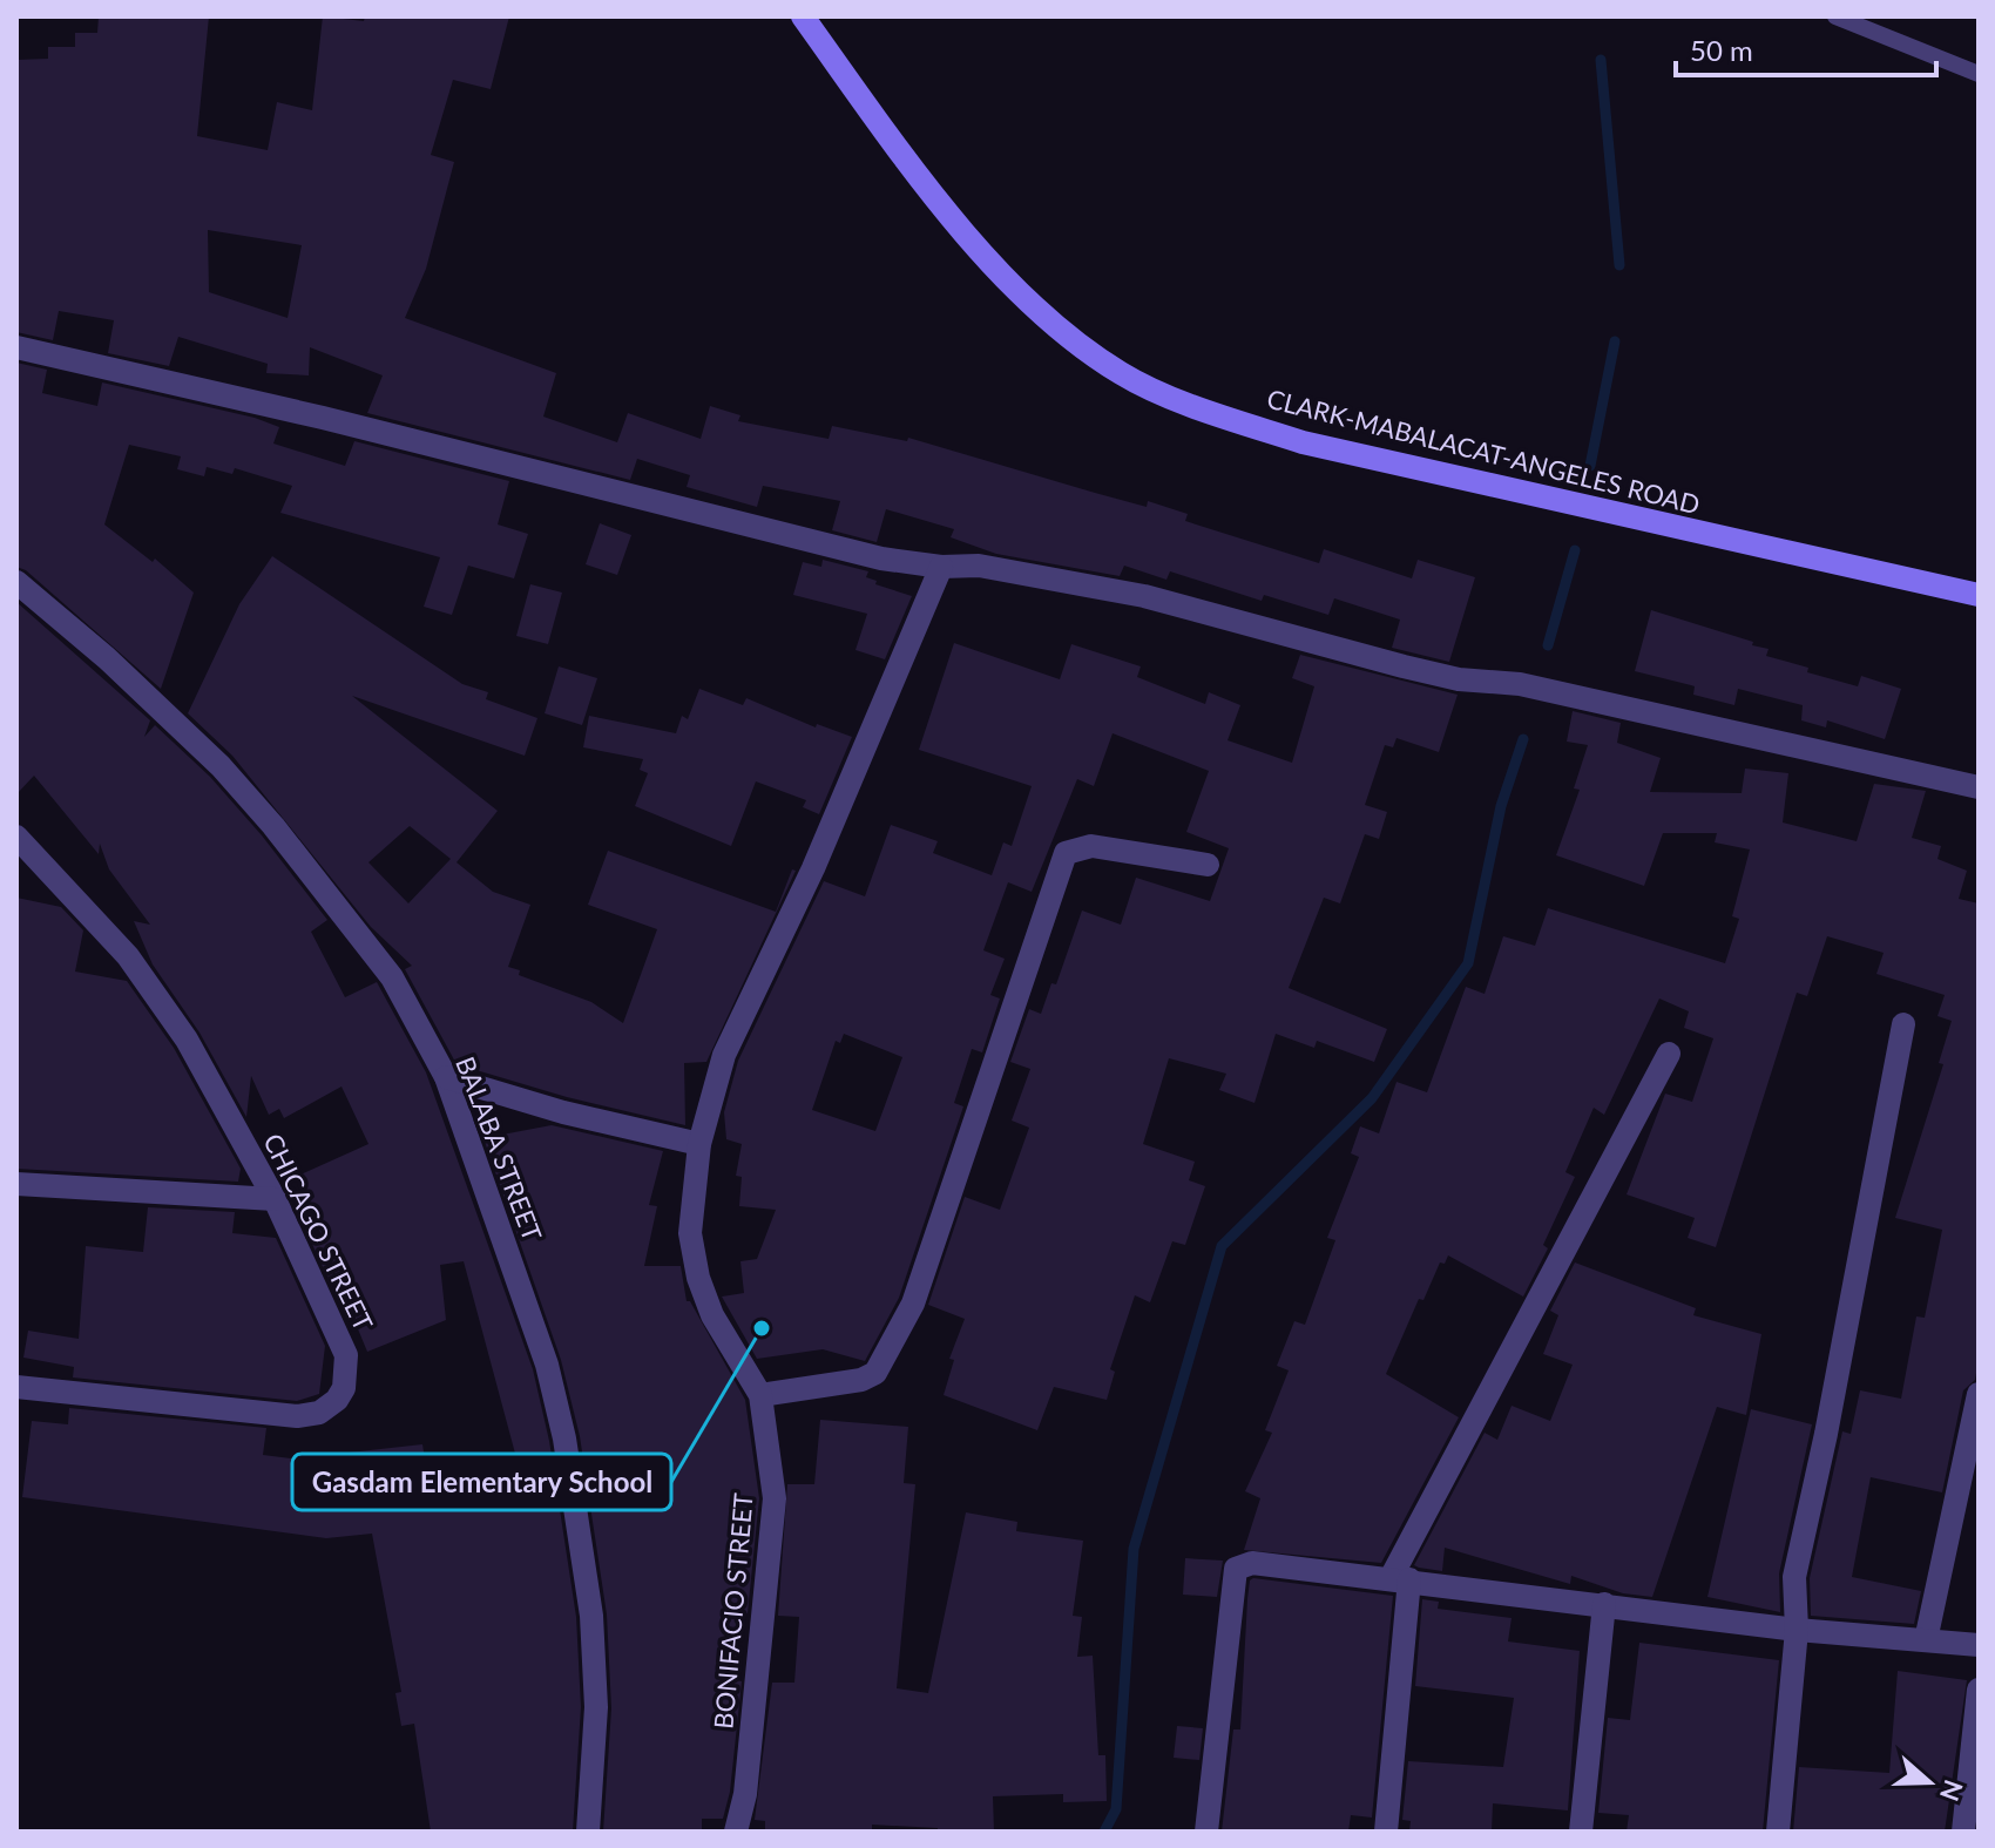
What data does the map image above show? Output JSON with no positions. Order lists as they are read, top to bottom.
{
  "streets": {
    "main road": ["CLARK-MABALACAT-ANGELES ROAD"],
    "street": ["BALABA STREET", "CHICAGO STREET", "BONIFACIO STREET"]
  },
  "places": ["Gasdam Elementary School"],
  "scale_bar": "50 m",
  "north": "right"
}
